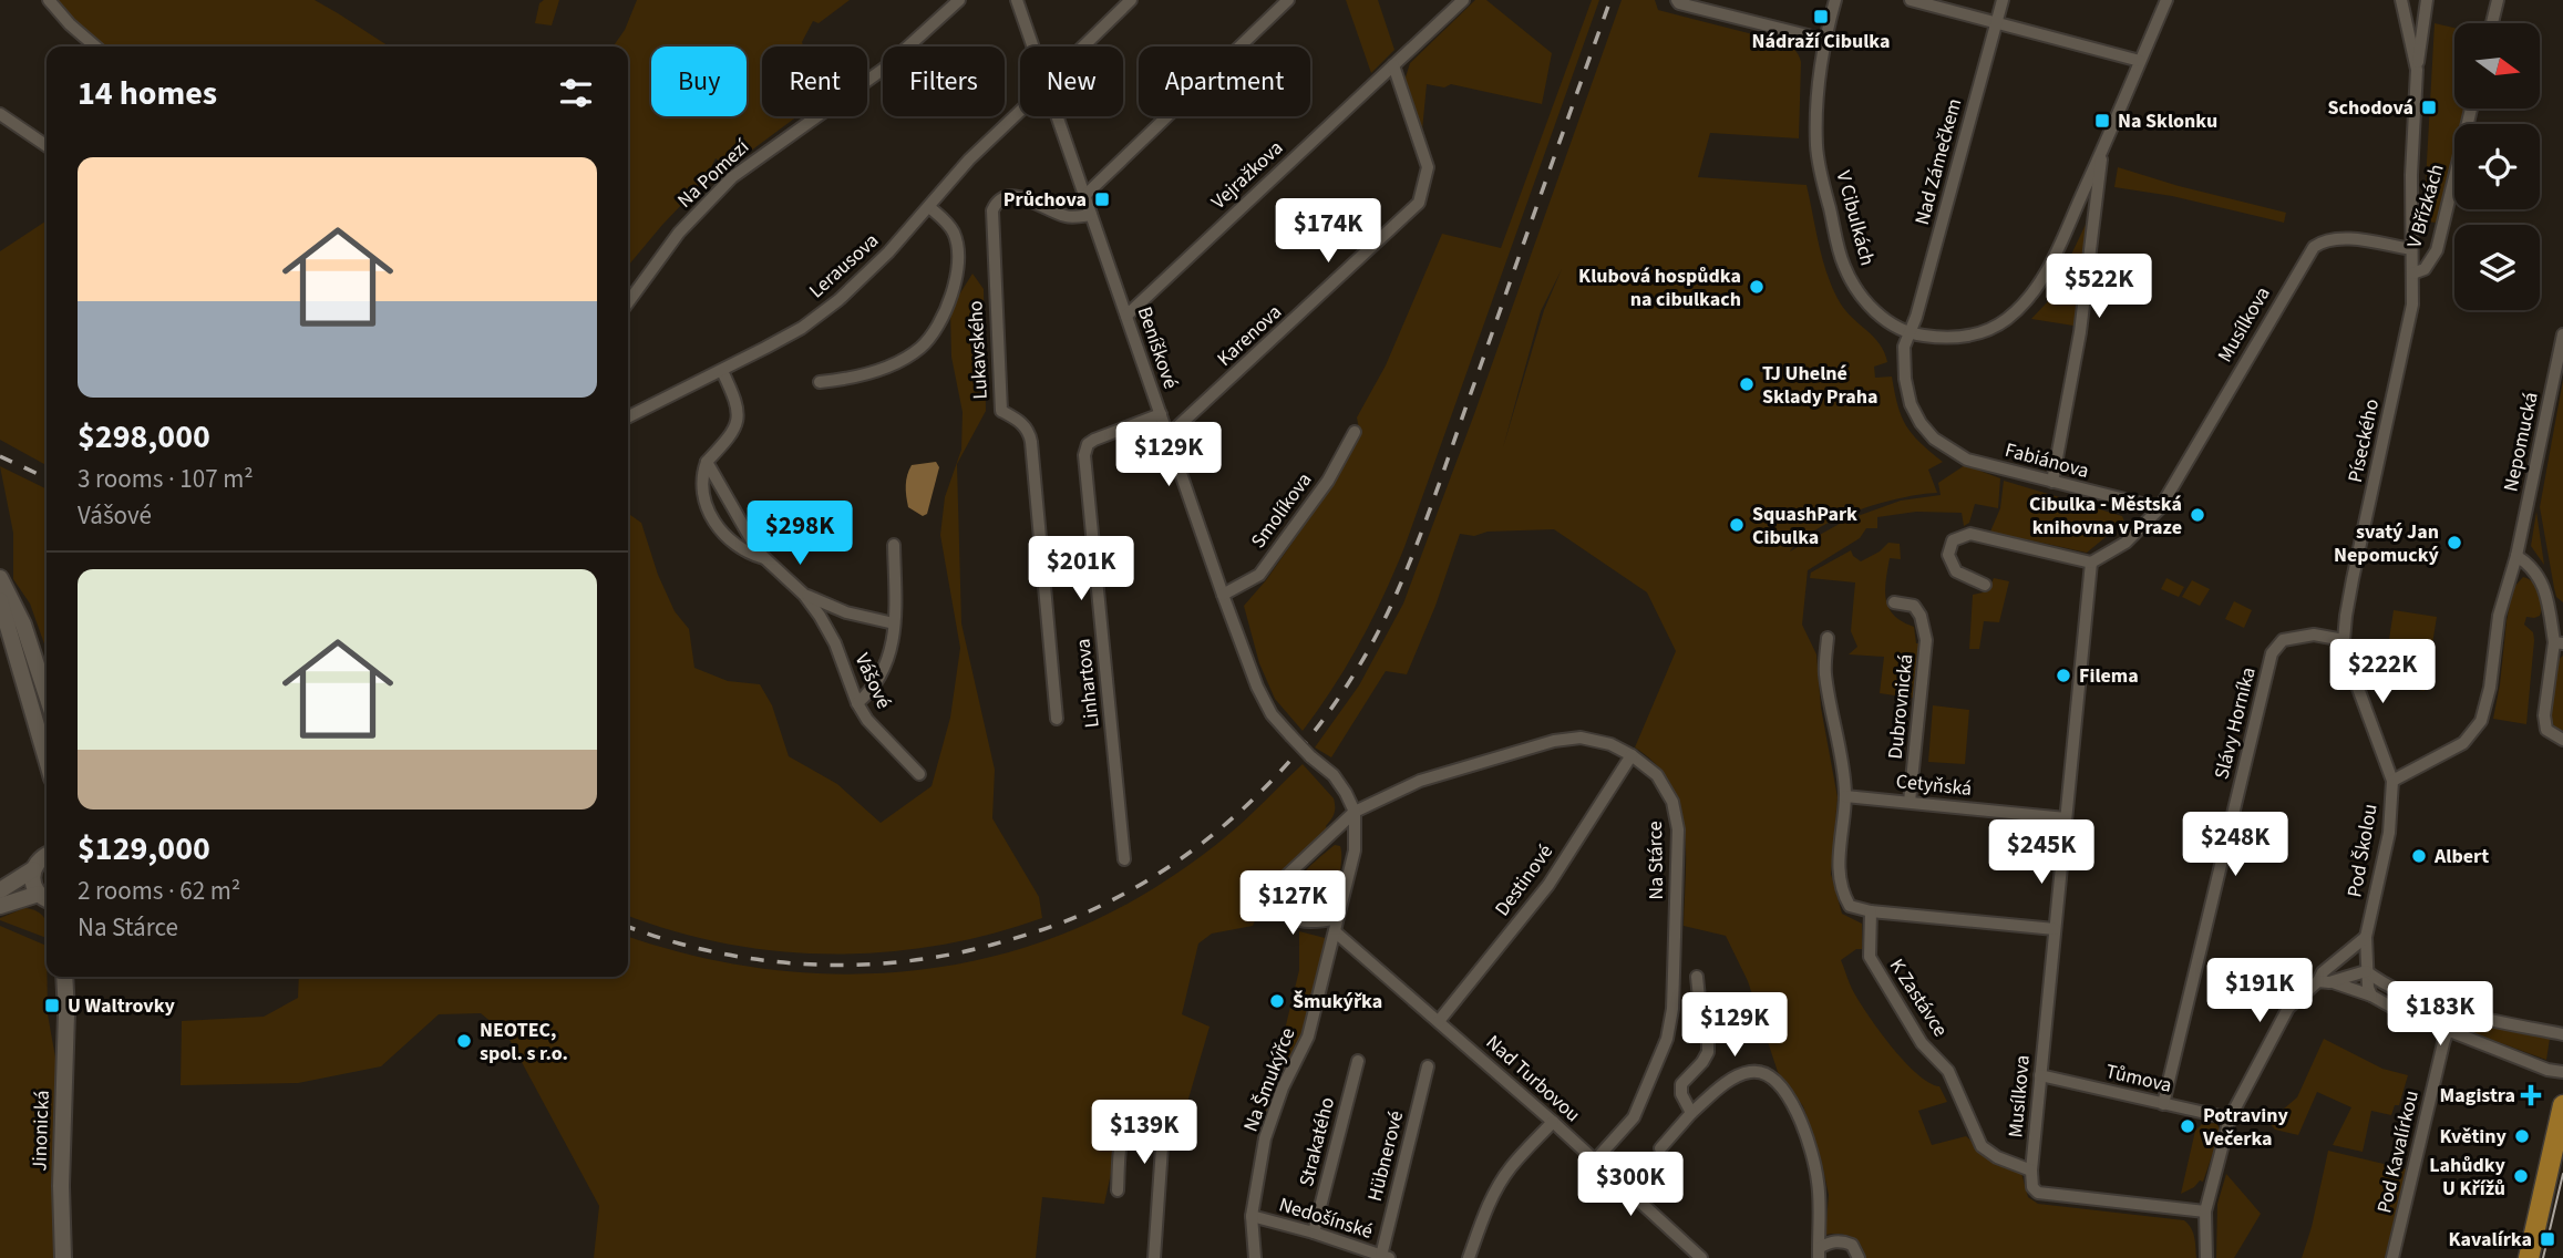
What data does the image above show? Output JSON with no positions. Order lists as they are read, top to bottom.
{
  "streets": {
    "street": [
      "Nad Zámečkem",
      "Na Pomezí",
      "Vejražkova",
      "V Břízkách",
      "V Cibulkách",
      "Lerausova",
      "Musílkova",
      "Karenova",
      "Beníškové",
      "Lukavského",
      "Píseckého",
      "Nepomucká",
      "Fabiánova",
      "Smolíkova",
      "Vášové",
      "Linhartova",
      "Dubrovnická",
      "Slávy Horníka",
      "Cetyňská",
      "Pod Školou",
      "Na Stárce",
      "Destinové",
      "K Zastávce",
      "Nad Turbovou",
      "Tůmova",
      "Na Šmukýřce",
      "Jinonická",
      "Strakatého",
      "Pod Kavalírkou",
      "Hübnerové",
      "Nedošínské"
    ]
  },
  "crossings": [
    ["Nad Zámečkem", "V Cibulkách"],
    ["Nad Zámečkem", "Fabiánova"],
    ["Vejražkova", "Karenova"],
    ["Vejražkova", "Beníškové"],
    ["V Břízkách", "Píseckého"],
    ["V Cibulkách", "Fabiánova"],
    ["Musílkova", "Píseckého"],
    ["Musílkova", "Fabiánova"],
    ["Musílkova", "Cetyňská"],
    ["Musílkova", "K Zastávce"],
    ["Musílkova", "Tůmova"],
    ["Karenova", "Beníškové"],
    ["Beníškové", "Lukavského"],
    ["Beníškové", "Smolíkova"],
    ["Beníškové", "Linhartova"],
    ["Beníškové", "Na Stárce"],
    ["Beníškové", "Na Šmukýřce"],
    ["Píseckého", "Slávy Horníka"],
    ["Píseckého", "Pod Školou"],
    ["Nepomucká", "Pod Školou"],
    ["Dubrovnická", "Cetyňská"],
    ["Slávy Horníka", "Pod Školou"],
    ["Slávy Horníka", "Tůmova"],
    ["Na Stárce", "Destinové"],
    ["Na Stárce", "Nad Turbovou"],
    ["Na Stárce", "Na Šmukýřce"],
    ["Destinové", "Nad Turbovou"],
    ["Nad Turbovou", "Na Šmukýřce"],
    ["Na Šmukýřce", "Nedošínské"],
    ["Strakatého", "Nedošínské"],
    ["Hübnerové", "Nedošínské"]
  ],
  "places": {
    "transit": [
      "Nádraží Cibulka",
      "Schodová",
      "Na Sklonku",
      "Průchova",
      "U Waltrovky",
      "Kavalírka"
    ],
    "other": [
      "Klubová hospůdka na cibulkach",
      "TJ Uhelné Sklady Praha",
      "Cibulka - Městská knihovna v Praze",
      "SquashPark Cibulka",
      "svatý Jan Nepomucký",
      "Filema",
      "Albert",
      "Šmukýřka",
      "NEOTEC, spol. s r.o.",
      "Potraviny Večerka",
      "Květiny",
      "Lahůdky U Křížů"
    ],
    "health": ["Magistra"]
  },
  "north": "right",
  "page": {
    "chip": [
      "Buy",
      "Rent",
      "Filters",
      "New",
      "Apartment"
    ],
    "heading": "14 homes",
    "list": [
      {
        "name": "$298,000",
        "note": "3 rooms · 107 m² · Vášové"
      },
      {
        "name": "$129,000",
        "note": "2 rooms · 62 m² · Na Stárce"
      }
    ],
    "price": [
      "$174K",
      "$522K",
      "$129K",
      "$298K",
      "$201K",
      "$222K",
      "$248K",
      "$245K",
      "$127K",
      "$191K",
      "$183K",
      "$129K",
      "$139K",
      "$300K"
    ]
  }
}
